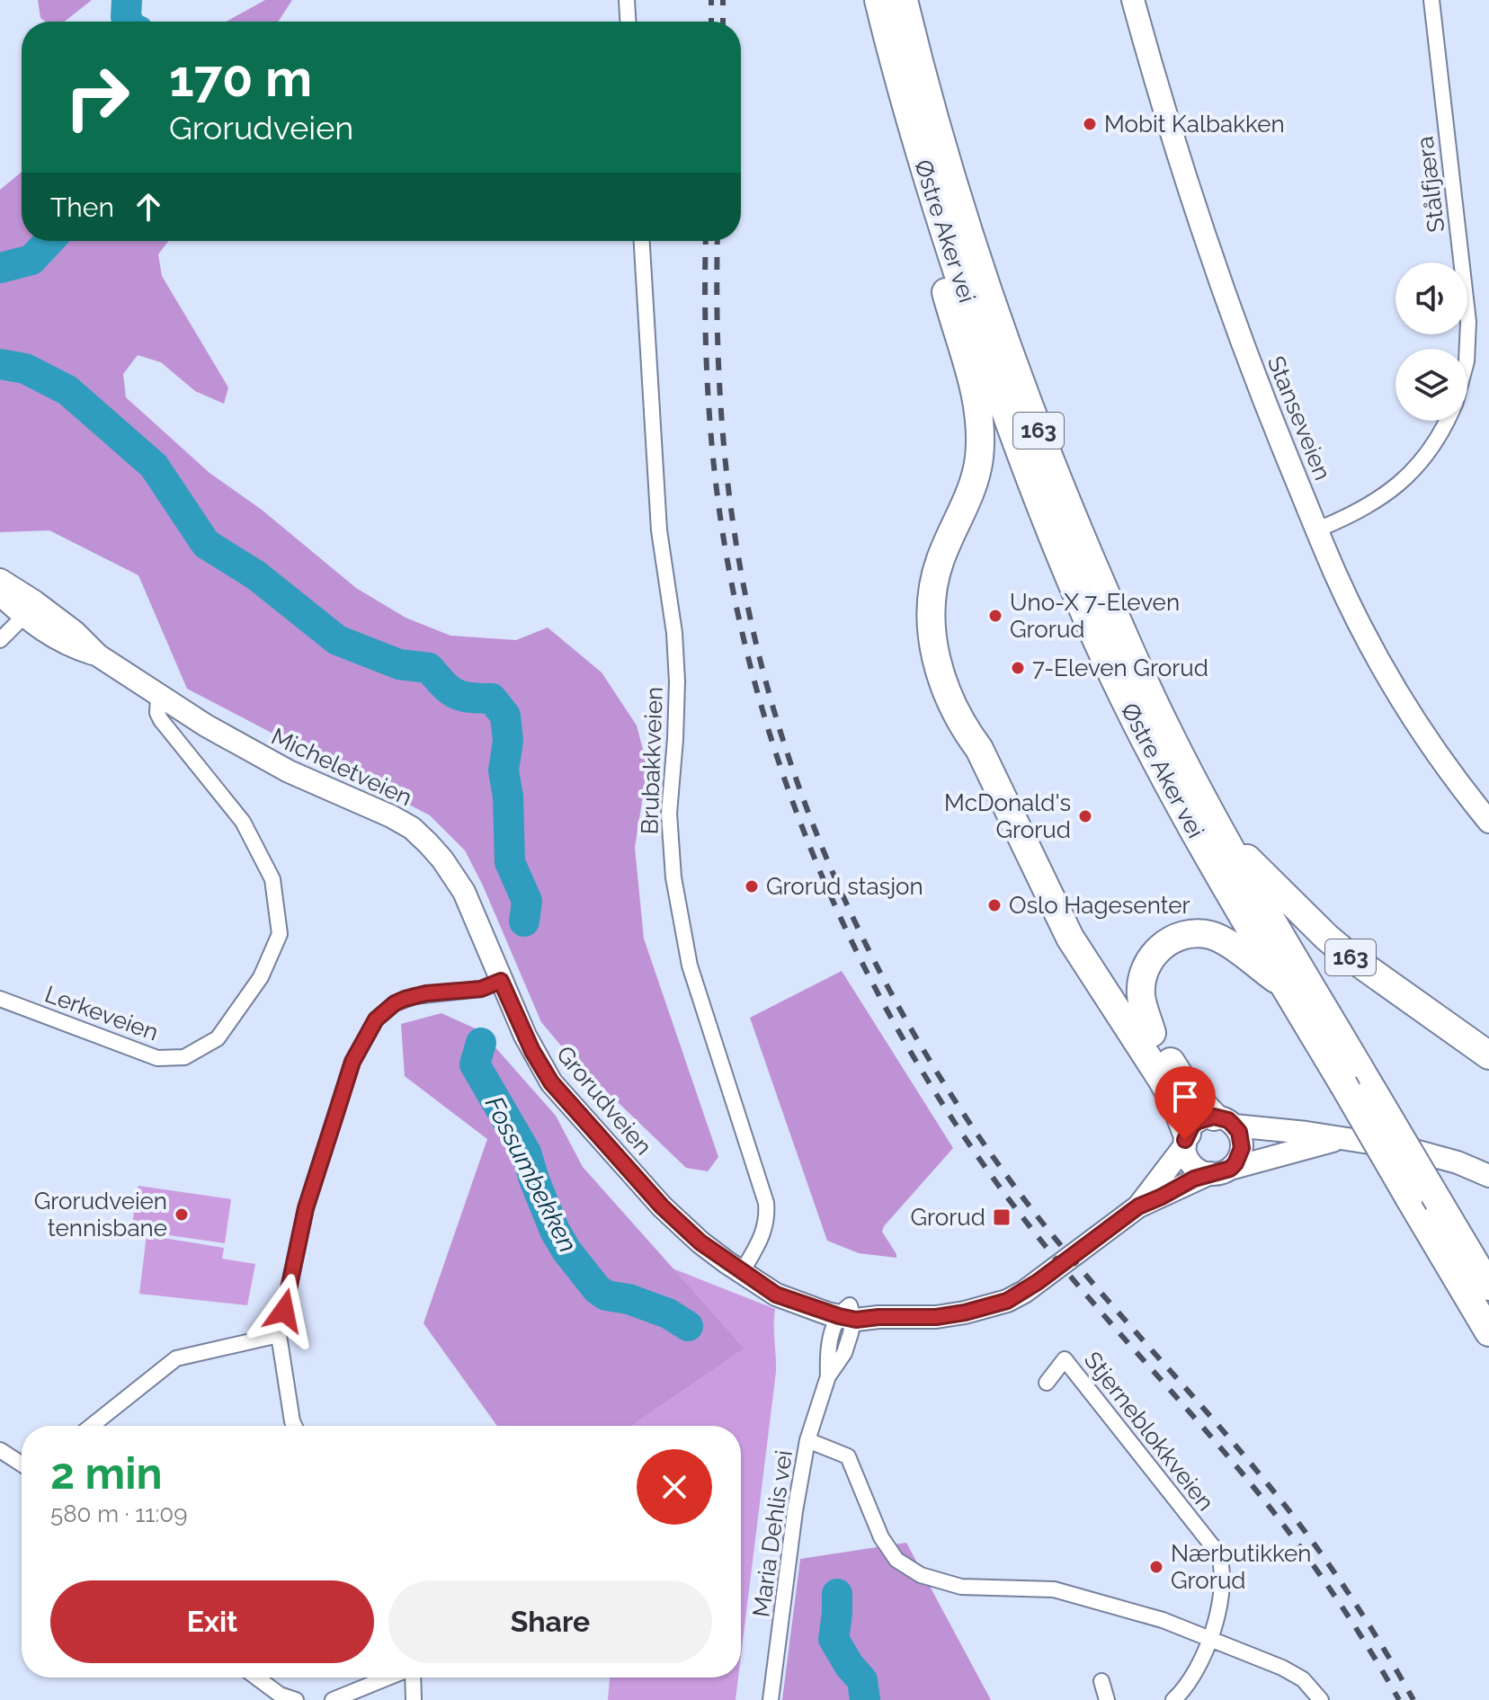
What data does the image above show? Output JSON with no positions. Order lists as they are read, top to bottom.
{
  "streets": {
    "highway": ["Østre Aker vei", "163"],
    "main road": ["Stanseveien", "Micheletveien", "Grorudveien"],
    "street": [
      "Stålfjæra",
      "Brubakkveien",
      "Lerkeveien",
      "Stjerneblokkveien",
      "Maria Dehlis vei"
    ]
  },
  "crossings": [
    ["Stålfjæra", "Stanseveien"],
    ["Østre Aker vei", "163"],
    ["163", "Grorudveien"],
    ["Brubakkveien", "Grorudveien"],
    ["Micheletveien", "Lerkeveien"],
    ["Micheletveien", "Grorudveien"],
    ["Grorudveien", "Maria Dehlis vei"]
  ],
  "water": ["Fossumbekken"],
  "places": {
    "other": [
      "Mobit Kalbakken",
      "Uno-X 7-Eleven Grorud",
      "7-Eleven Grorud",
      "McDonald's Grorud",
      "Grorud stasjon",
      "Oslo Hagesenter",
      "Grorudveien tennisbane",
      "Nærbutikken Grorud"
    ],
    "transit": ["Grorud"]
  },
  "page": {
    "turn": ["170 m", "Grorudveien"],
    "then": "Then",
    "heading": ["2 min", "580 m · 11:09"],
    "buttons": ["Exit", "Share"]
  }
}
